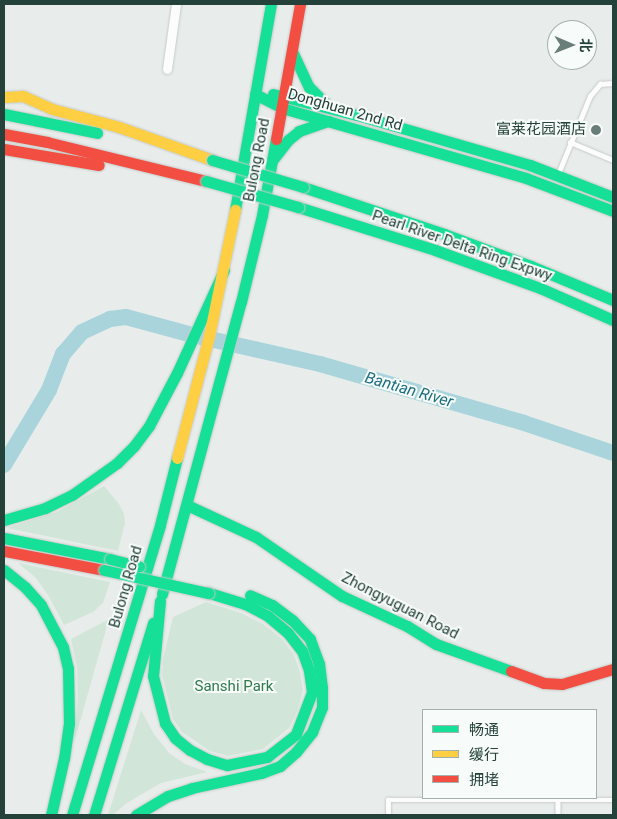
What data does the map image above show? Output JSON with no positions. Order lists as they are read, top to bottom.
{
  "streets": {
    "main road": [
      "Donghuan 2nd Rd",
      "Bulong Road",
      "Pearl River Delta Ring Expwy",
      "Zhongyuguan Road"
    ]
  },
  "crossings": [
    ["Donghuan 2nd Rd", "Bulong Road"],
    ["Bulong Road", "Zhongyuguan Road"]
  ],
  "water": ["Bantian River"],
  "parks": ["Sanshi Park"],
  "places": ["富莱花园酒店"],
  "legend": ["畅通", "缓行", "拥堵"],
  "north": "right"
}
